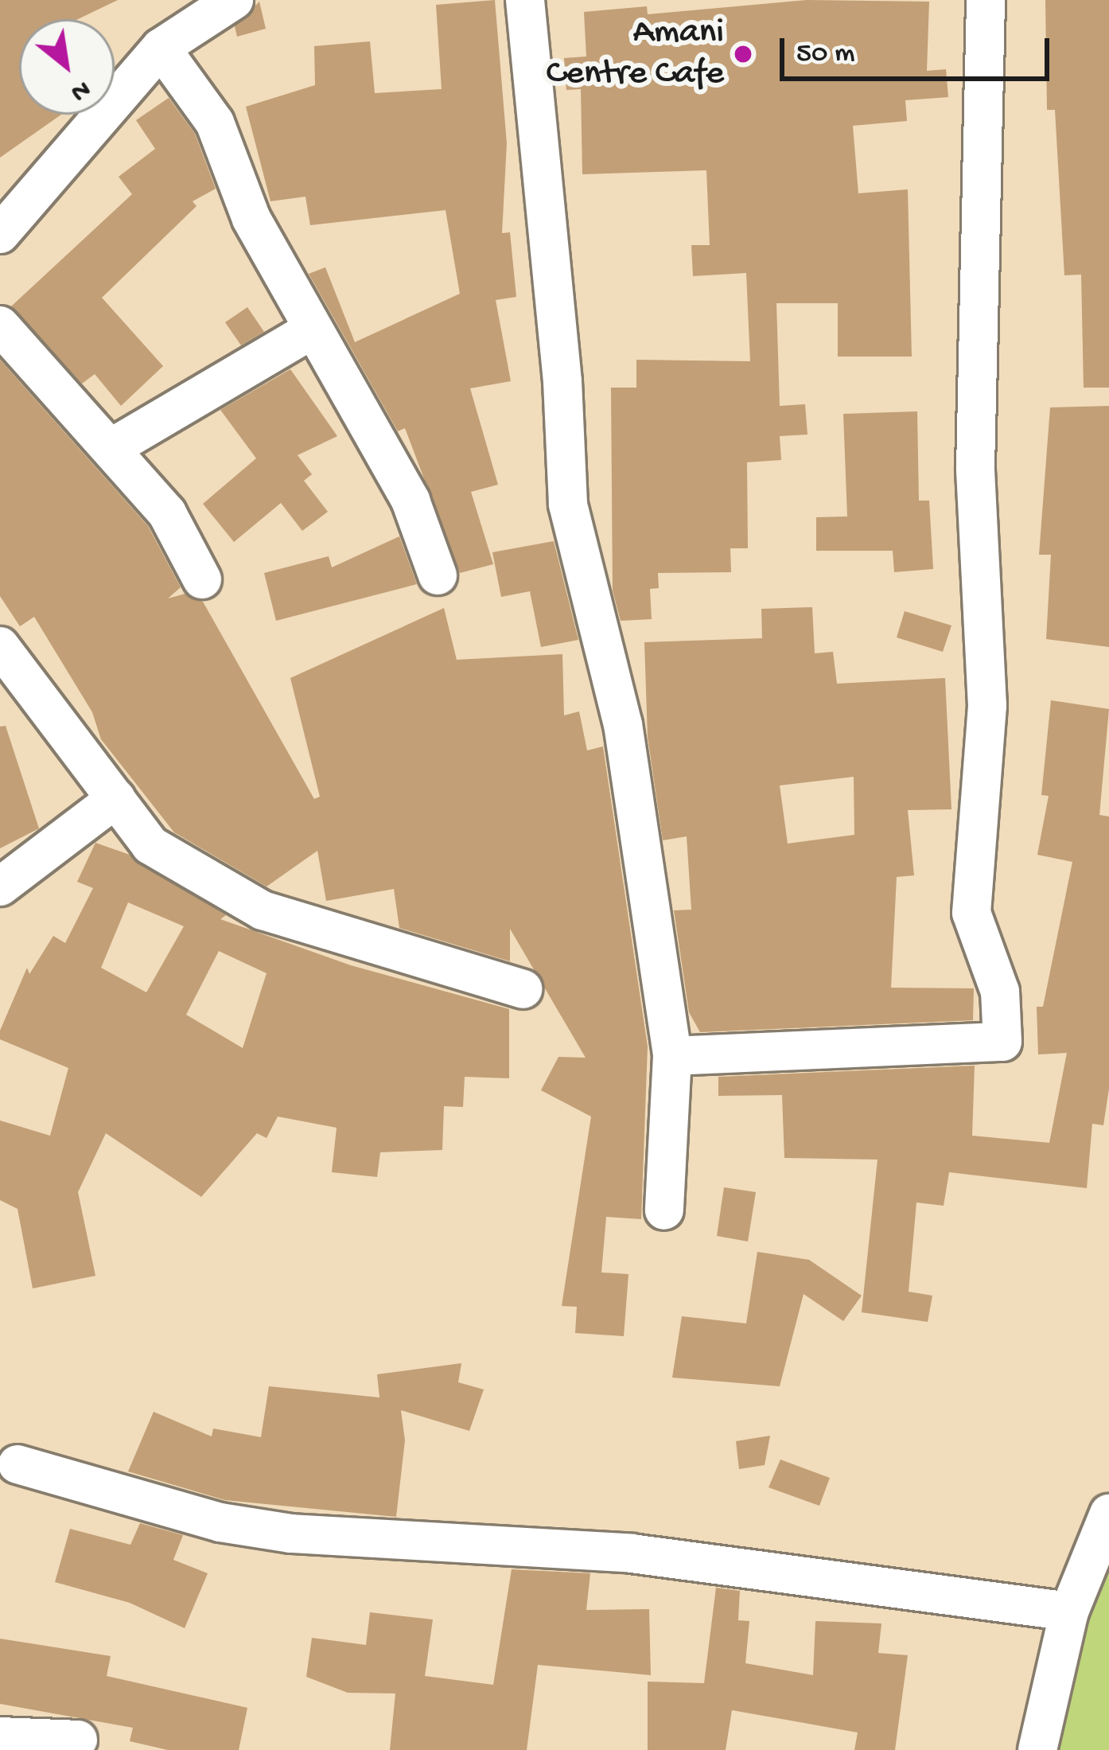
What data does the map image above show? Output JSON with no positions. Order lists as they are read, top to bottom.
{
  "places": ["Amani Centre Cafe"],
  "scale_bar": "50 m",
  "north": "bottom right"
}
